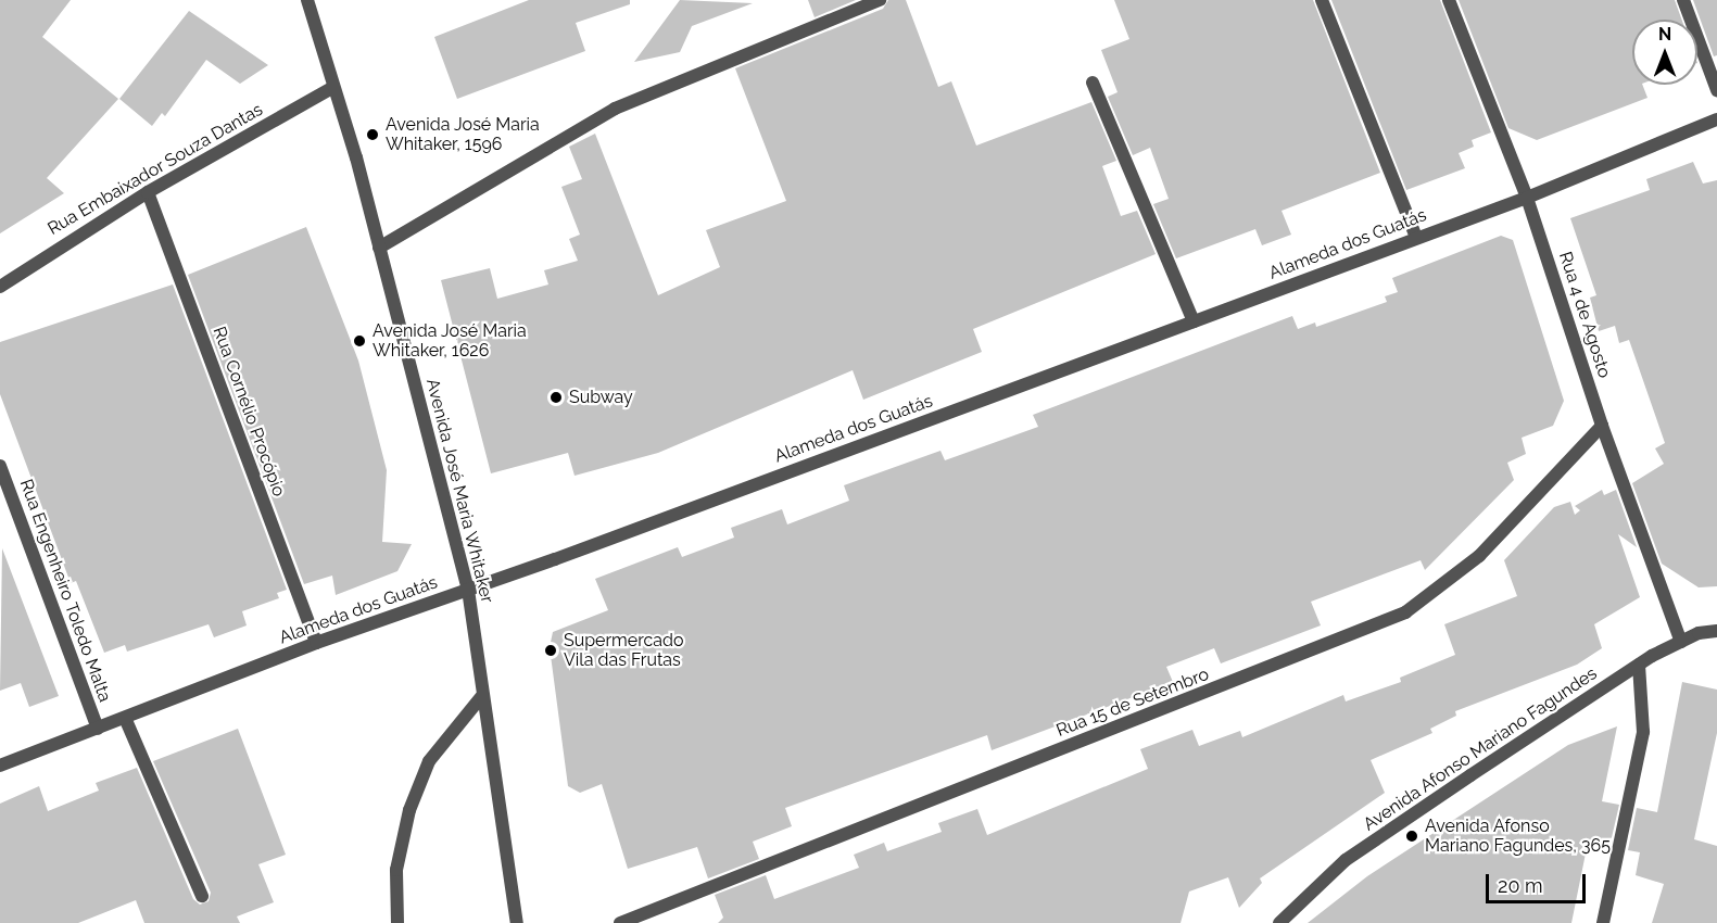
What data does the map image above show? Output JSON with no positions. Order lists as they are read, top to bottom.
{
  "streets": {
    "street": [
      "Rua Embaixador Souza Dantas",
      "Alameda dos Guatás",
      "Rua 4 de Agosto",
      "Rua Cornélio Procópio",
      "Avenida José Maria Whitaker",
      "Rua Engenheiro Toledo Malta",
      "Rua 15 de Setembro",
      "Avenida Afonso Mariano Fagundes"
    ]
  },
  "crossings": [
    ["Rua Embaixador Souza Dantas", "Rua Cornélio Procópio"],
    ["Rua Embaixador Souza Dantas", "Avenida José Maria Whitaker"],
    ["Alameda dos Guatás", "Rua 4 de Agosto"],
    ["Alameda dos Guatás", "Rua Cornélio Procópio"],
    ["Alameda dos Guatás", "Avenida José Maria Whitaker"],
    ["Alameda dos Guatás", "Rua Engenheiro Toledo Malta"],
    ["Rua 4 de Agosto", "Rua 15 de Setembro"],
    ["Rua 4 de Agosto", "Avenida Afonso Mariano Fagundes"]
  ],
  "places": [
    "Avenida José Maria Whitaker, 1596",
    "Avenida José Maria Whitaker, 1626",
    "Subway",
    "Supermercado Vila das Frutas",
    "Avenida Afonso Mariano Fagundes, 365"
  ],
  "scale_bar": "20 m",
  "north": "top"
}
